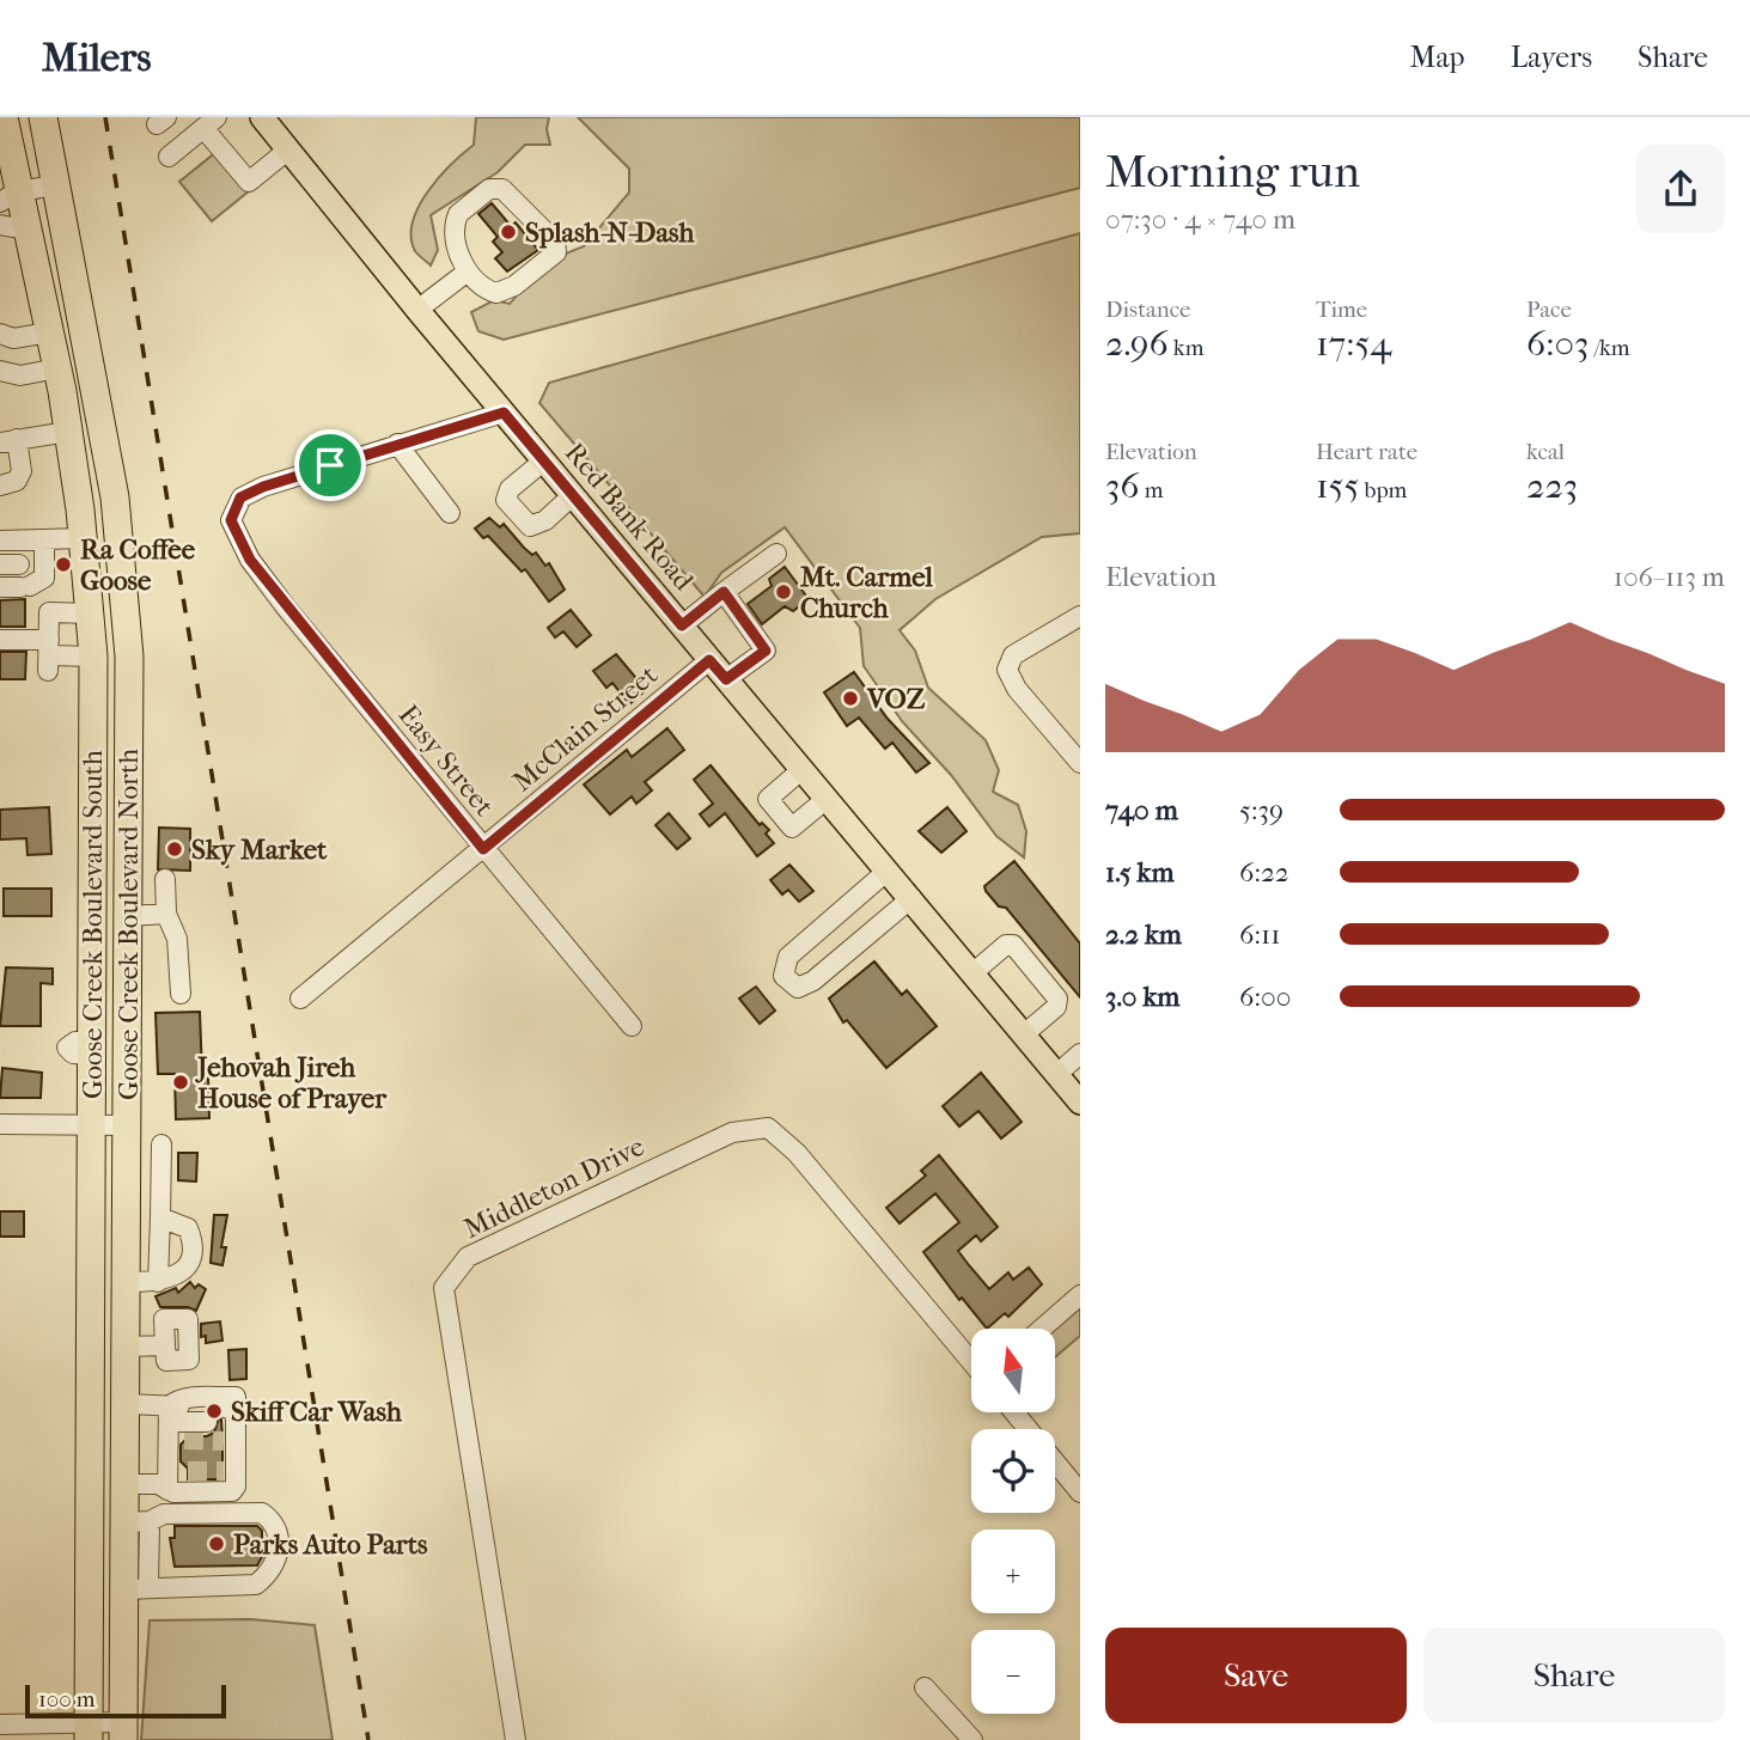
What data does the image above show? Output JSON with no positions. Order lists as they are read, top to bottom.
{
  "streets": {
    "highway": ["Goose Creek Boulevard South", "Goose Creek Boulevard North"],
    "main road": ["Red Bank Road"],
    "street": ["McClain Street", "Easy Street", "Middleton Drive"]
  },
  "crossings": [
    ["Red Bank Road", "McClain Street"],
    ["McClain Street", "Easy Street"]
  ],
  "places": [
    "Splash-N-Dash",
    "Ra Coffee Goose",
    "Mt. Carmel Church",
    "VOZ",
    "Sky Market",
    "Jehovah Jireh House of Prayer",
    "Skiff Car Wash",
    "Parks Auto Parts"
  ],
  "scale_bar": "100 m",
  "north": "top",
  "page": {
    "header": "Milers",
    "nav": ["Map", "Layers", "Share"],
    "heading": ["Morning run", "07:30 · 4 × 740 m"],
    "stats": [
      ["Distance", "2.96 km"],
      ["Time", "17:54"],
      ["Pace", "6:03 /km"],
      ["Elevation", "36 m"],
      ["Heart rate", "155 bpm"],
      ["kcal", "223"]
    ],
    "chart": ["Elevation", "106–113 m"],
    "list": [
      {
        "name": "740 m",
        "note": "5:39"
      },
      {
        "name": "1.5 km",
        "note": "6:22"
      },
      {
        "name": "2.2 km",
        "note": "6:11"
      },
      {
        "name": "3.0 km",
        "note": "6:00"
      }
    ],
    "map_buttons": ["+", "−"],
    "buttons": ["Save", "Share"],
    "scale": "100 m"
  }
}
